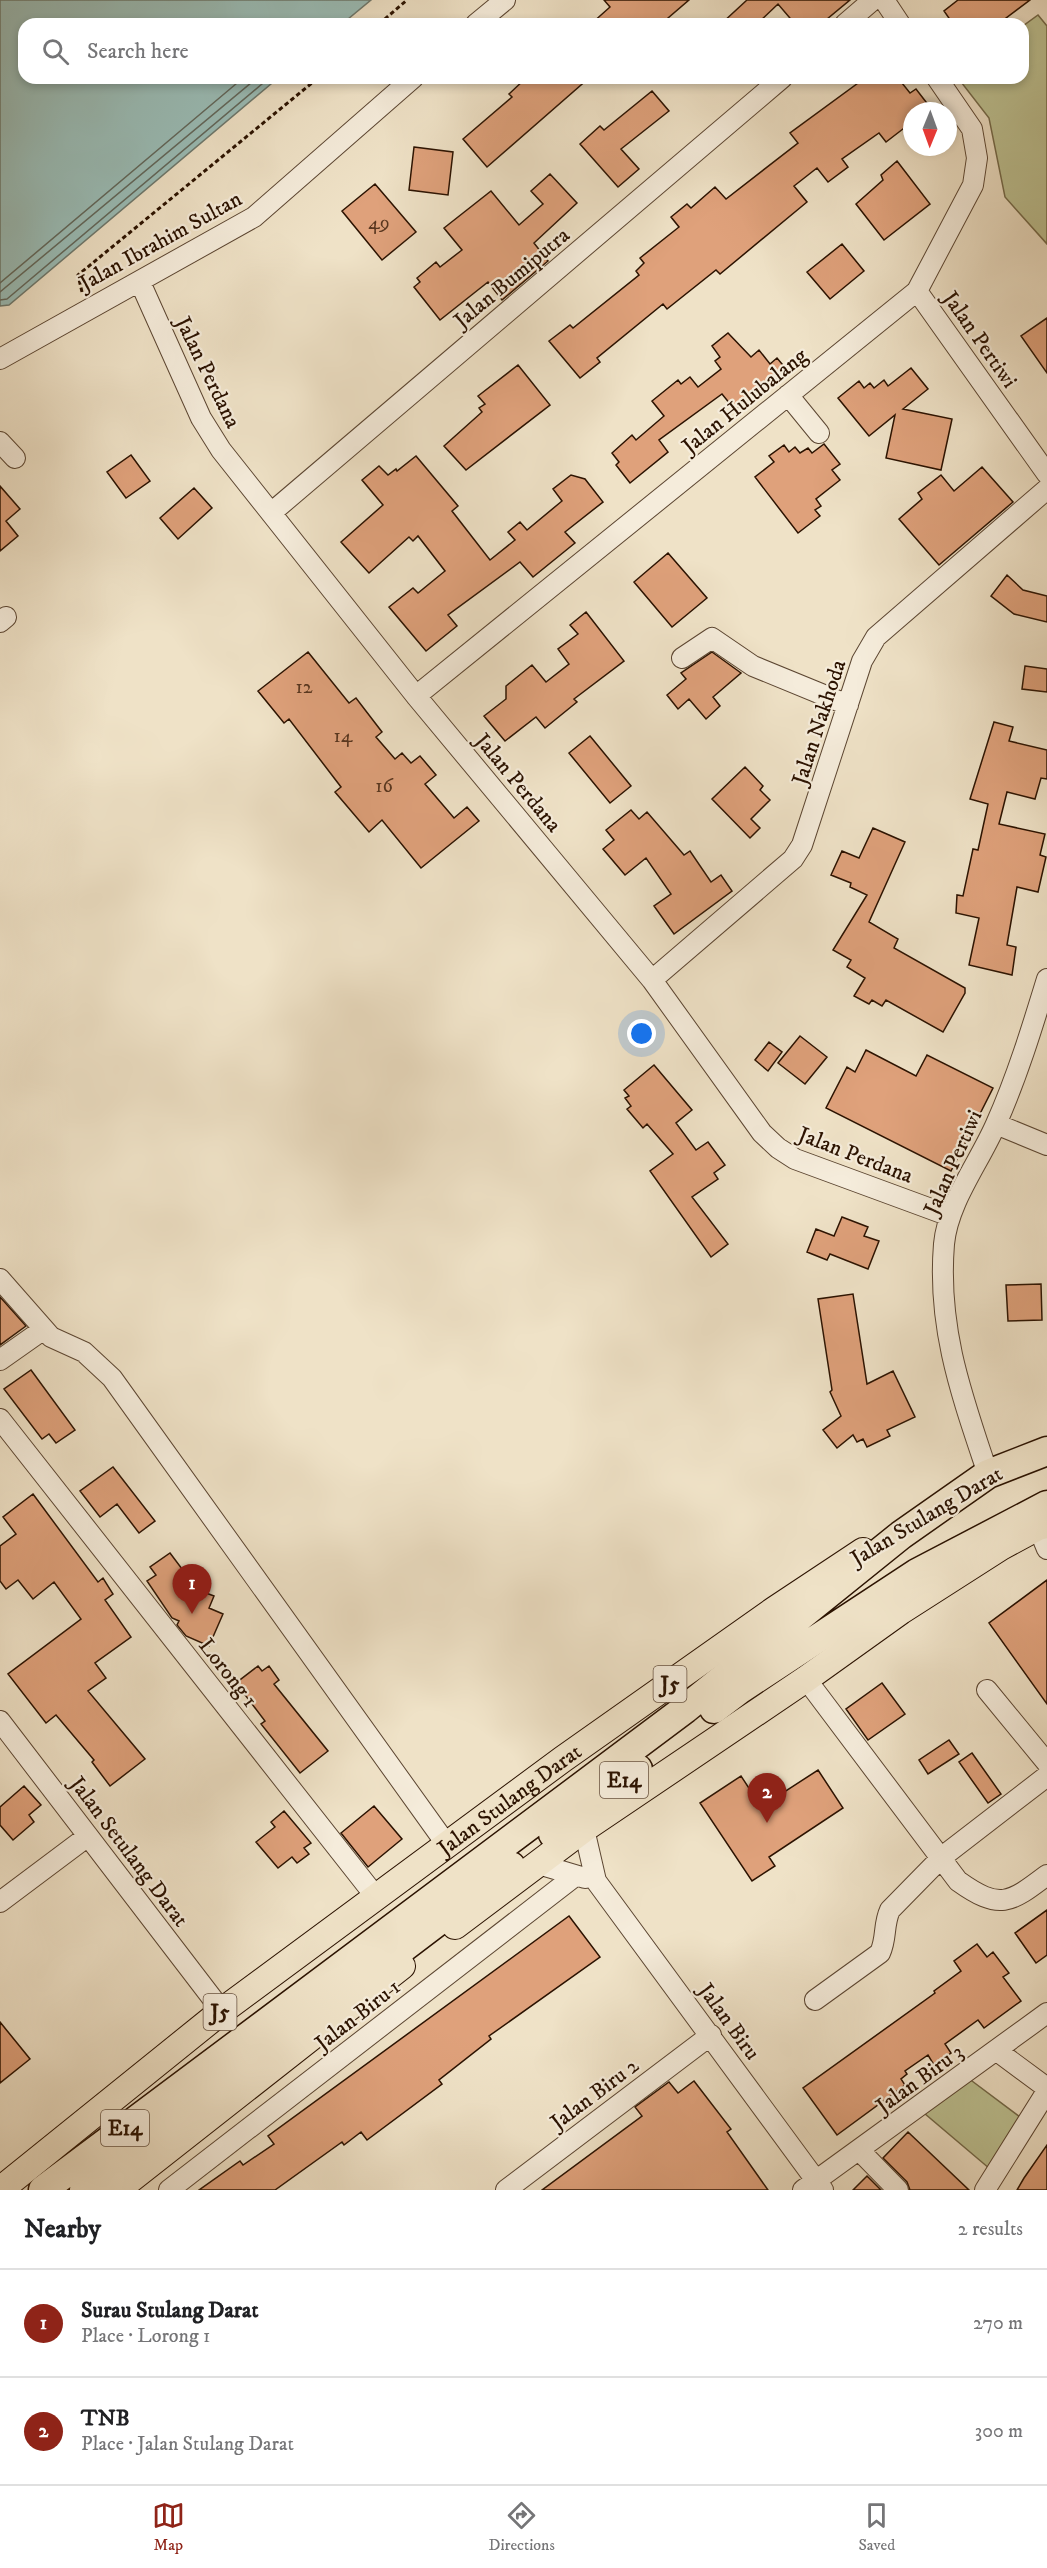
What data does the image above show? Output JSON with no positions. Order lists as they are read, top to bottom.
{
  "streets": {
    "highway": ["Jalan Stulang Darat", "E14"],
    "main road": ["J5"],
    "street": [
      "Jalan Ibrahim Sultan",
      "Jalan Bumiputra",
      "Jalan Pertiwi",
      "Jalan Perdana",
      "Jalan Hulubalang",
      "Jalan Nakhoda",
      "Lorong 1",
      "Jalan Setulang Darat",
      "Jalan Biru 1",
      "Jalan Biru",
      "Jalan Biru 3",
      "Jalan Biru 2"
    ]
  },
  "crossings": [
    ["Jalan Ibrahim Sultan", "Jalan Perdana"],
    ["Jalan Bumiputra", "Jalan Perdana"],
    ["Jalan Pertiwi", "Jalan Perdana"],
    ["Jalan Pertiwi", "Jalan Hulubalang"],
    ["Jalan Pertiwi", "Jalan Stulang Darat"],
    ["Jalan Perdana", "Jalan Hulubalang"],
    ["Jalan Perdana", "Jalan Nakhoda"],
    ["Jalan Stulang Darat", "Lorong 1"],
    ["Jalan Stulang Darat", "E14"],
    ["Jalan Stulang Darat", "Jalan Setulang Darat"],
    ["Jalan Biru", "Jalan Biru 3"],
    ["Jalan Biru", "Jalan Biru 2"]
  ],
  "house_numbers": [
    "49",
    "12",
    "14",
    "16"
  ],
  "north": "bottom",
  "page": {
    "search": "Search here",
    "pins": ["1", "2"],
    "heading": ["Nearby", "2 results"],
    "list": [
      {
        "mark": "1",
        "name": "Surau Stulang Darat",
        "note": "Place · Lorong 1",
        "value": "270 m"
      },
      {
        "mark": "2",
        "name": "TNB",
        "note": "Place · Jalan Stulang Darat",
        "value": "300 m"
      }
    ],
    "nav": ["Map", "Directions", "Saved"]
  }
}
